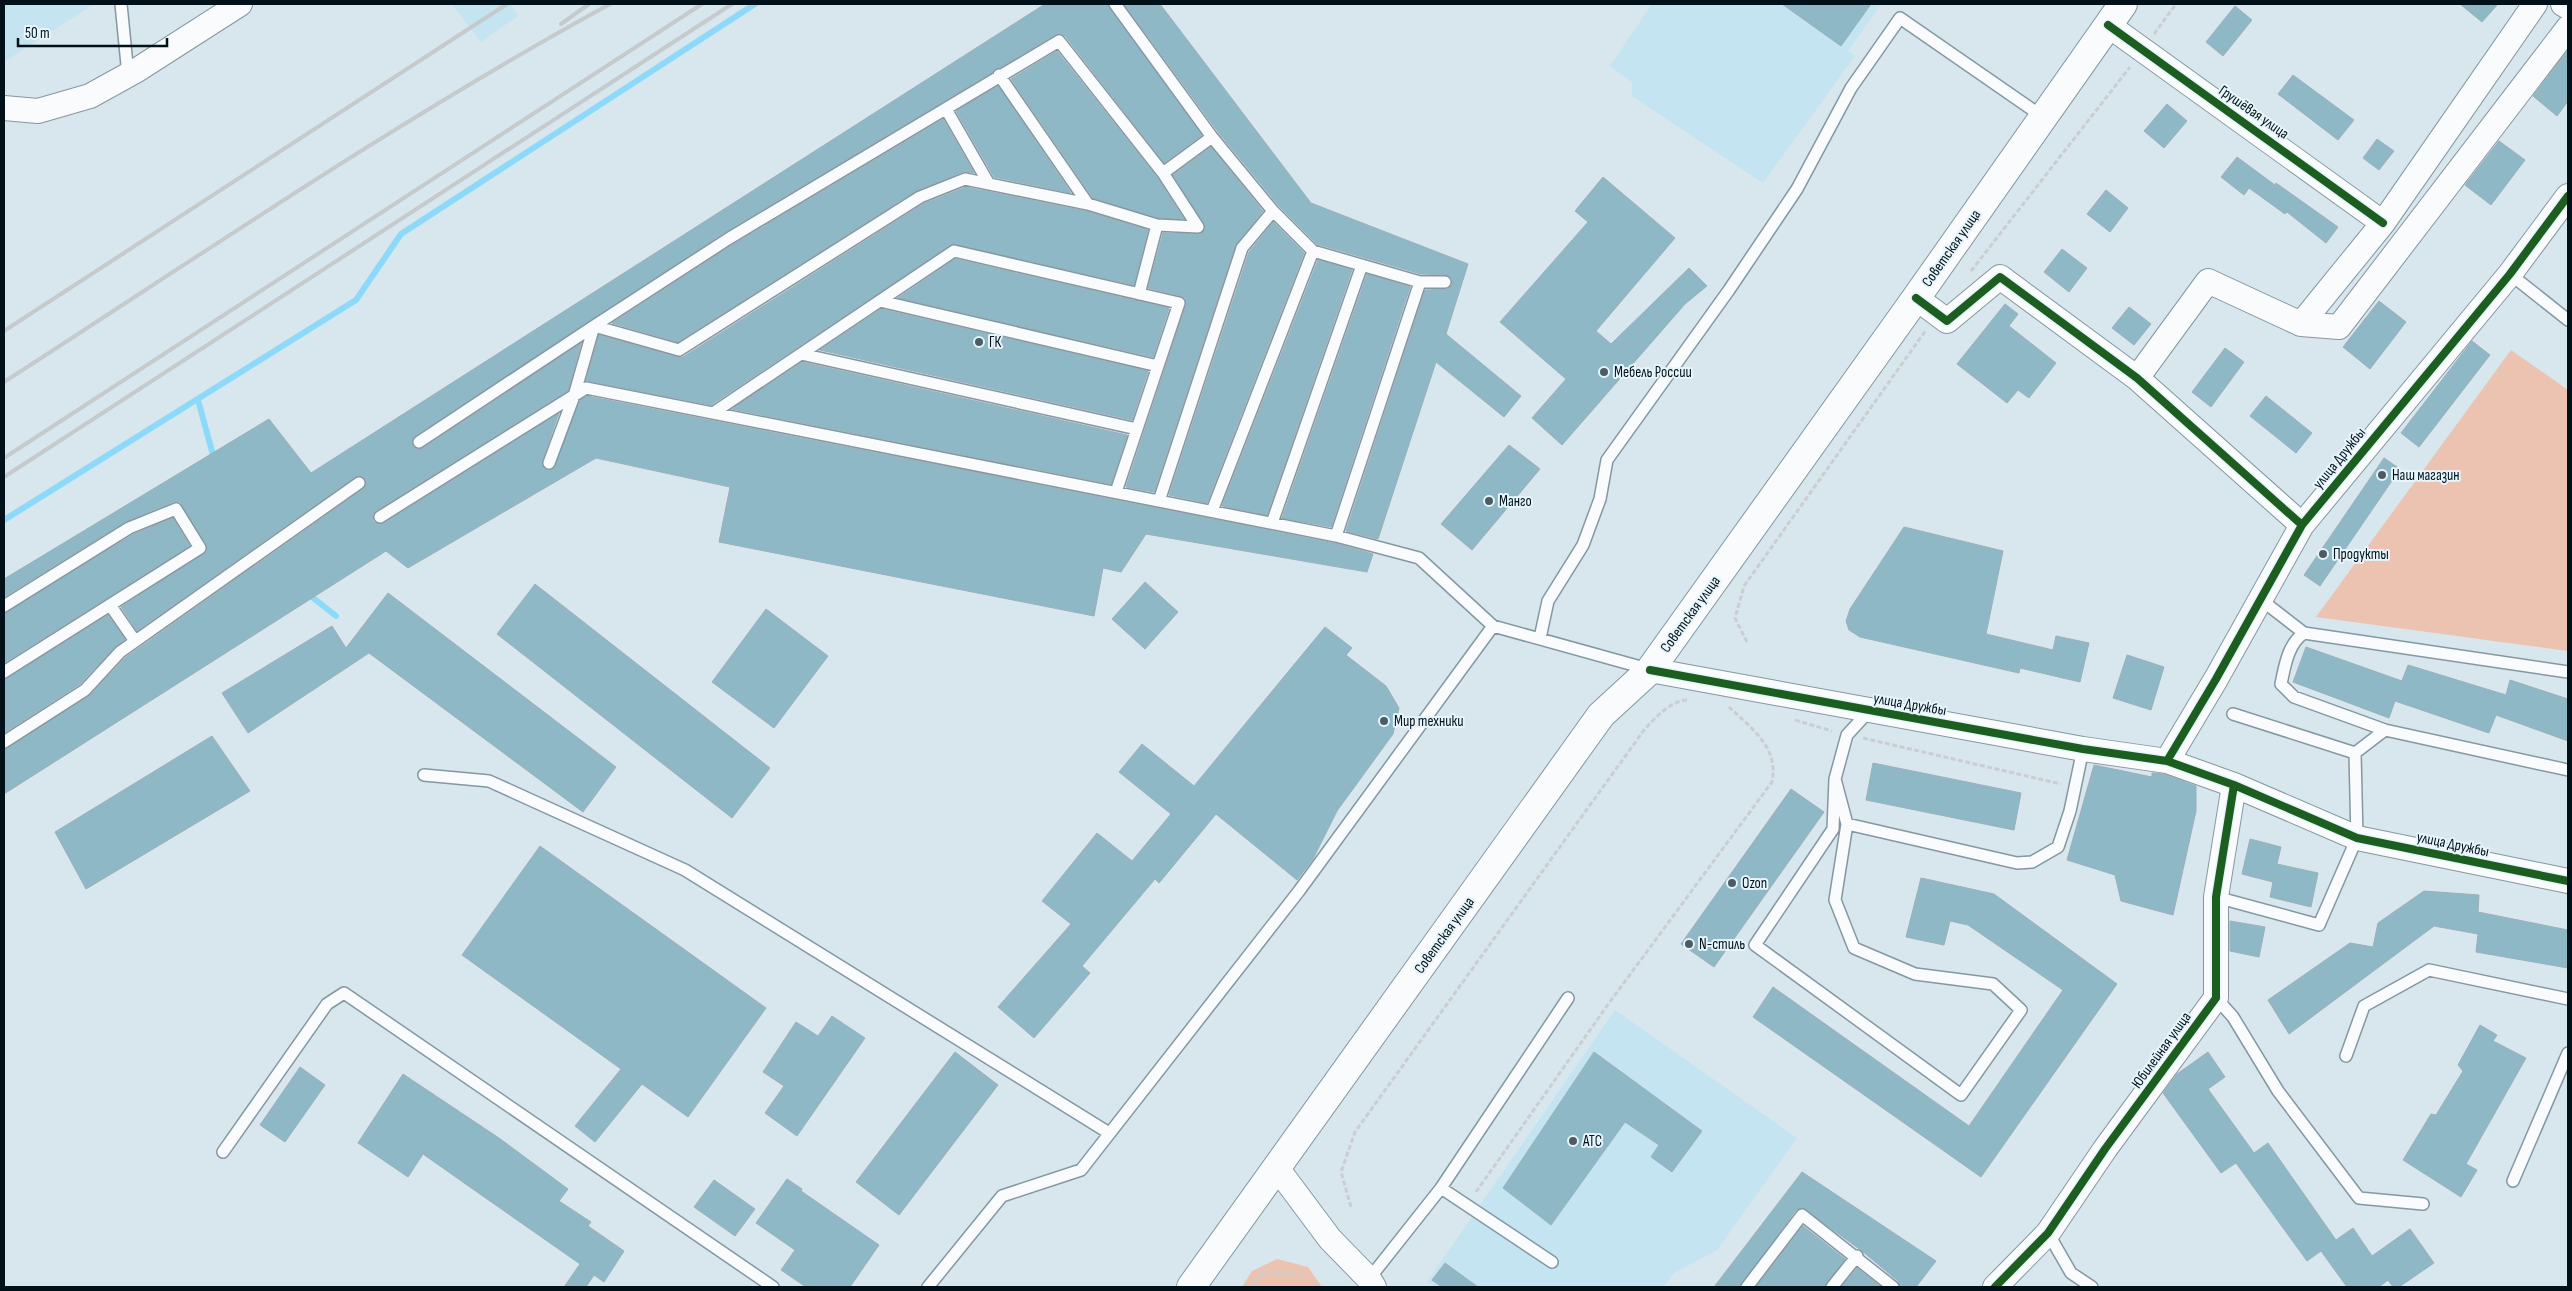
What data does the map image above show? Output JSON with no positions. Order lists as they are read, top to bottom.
{
  "streets": {
    "highway": ["Советская улица"],
    "street": ["Грушёвая улица", "улица Дружбы", "Юбилейная улица"]
  },
  "crossings": [
    ["Грушёвая улица", "Советская улица"],
    ["Советская улица", "улица Дружбы"]
  ],
  "places": [
    "ГК",
    "Мебель России",
    "Наш магазин",
    "Манго",
    "Продукты",
    "Мир техники",
    "Ozon",
    "N-стиль",
    "АТС"
  ],
  "scale_bar": "50 m"
}
